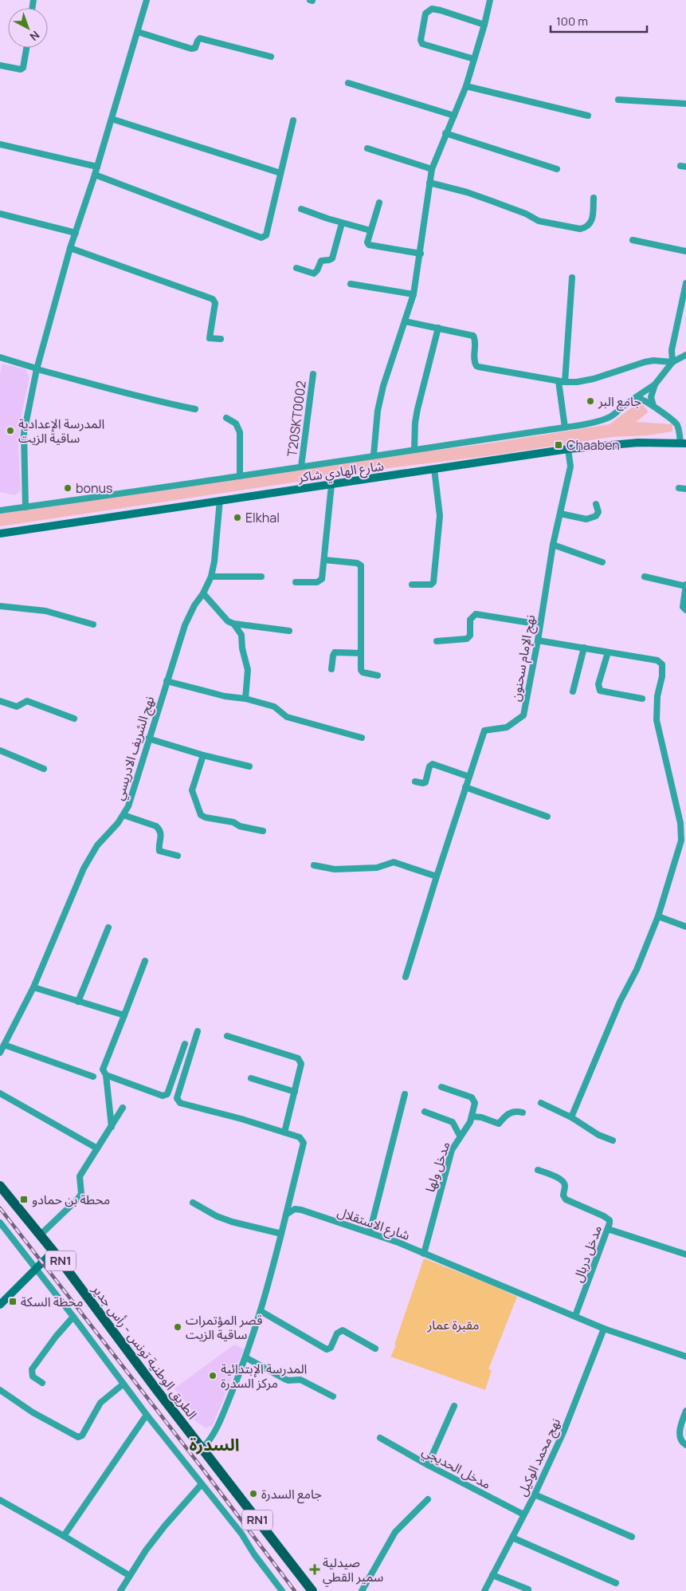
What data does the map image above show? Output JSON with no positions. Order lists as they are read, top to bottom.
{
  "streets": {
    "main road": ["شارع الهادي شاكر", "RN1", "الطريق الوطنية تونس - رأس جدير"],
    "street": [
      "T20SKT0002",
      "نهج الإمام سحنون",
      "نهج الشريف الادريسي",
      "مدخل ولها",
      "شارع الاستقلال",
      "مدخل دربال",
      "نهج محمد الوكيل",
      "مدخل الحديجي"
    ]
  },
  "crossings": [
    ["شارع الهادي شاكر", "نهج الإمام سحنون"],
    ["شارع الهادي شاكر", "نهج الشريف الادريسي"],
    ["مدخل ولها", "شارع الاستقلال"],
    ["شارع الاستقلال", "مدخل دربال"],
    ["شارع الاستقلال", "نهج محمد الوكيل"],
    ["نهج محمد الوكيل", "مدخل الحديجي"]
  ],
  "districts": ["السدرة"],
  "parks": ["مقبرة عمار"],
  "places": {
    "other": [
      "جامع البر",
      "المدرسة الإعدادية ساقية الزيت",
      "bonus",
      "Elkhal",
      "قصر المؤتمرات ساقية الزيت",
      "المدرسة الإبتدائية مركز السدرة",
      "جامع السدرة"
    ],
    "transit": ["Chaaben", "محطة بن حمادو", "محطة السكة"],
    "health": ["صيدلية سمير القطي"]
  },
  "scale_bar": "100 m",
  "north": "bottom right"
}
